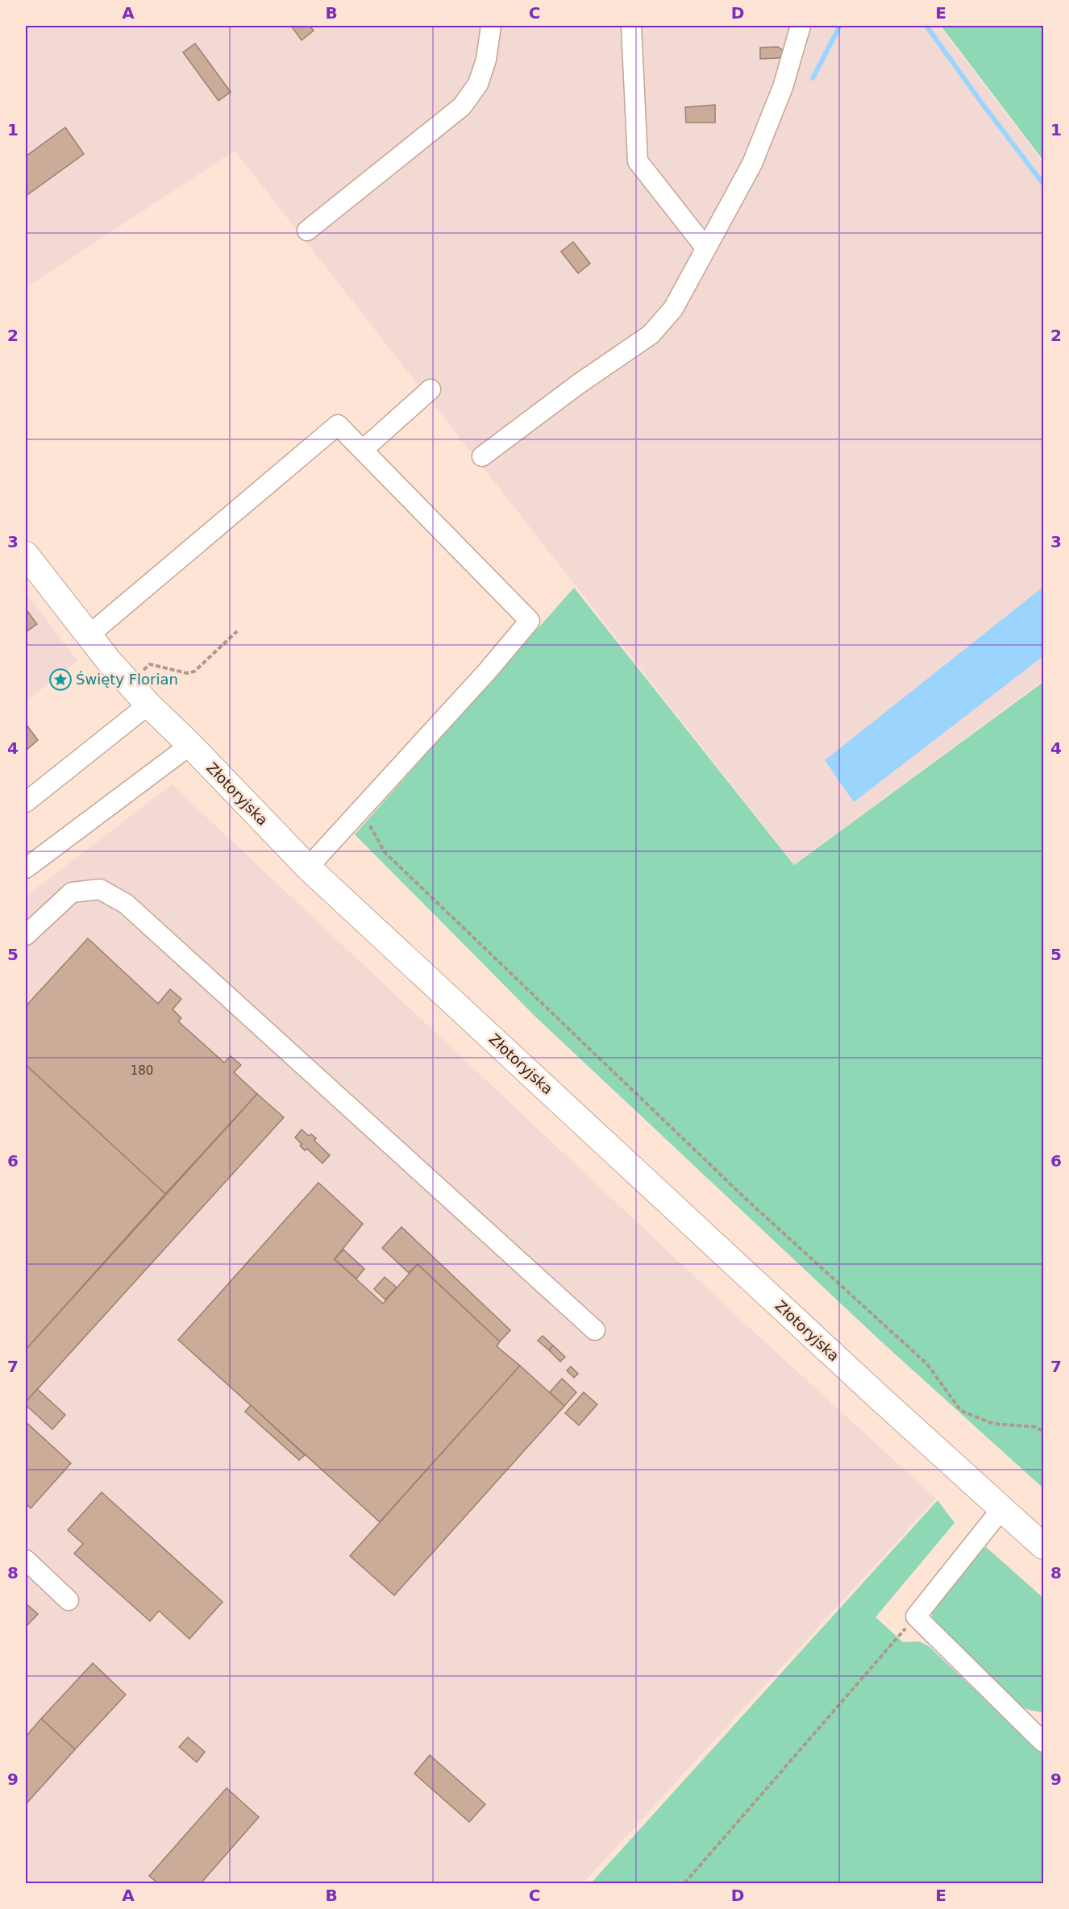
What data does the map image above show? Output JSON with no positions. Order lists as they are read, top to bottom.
{
  "streets": {
    "main road": ["Złotoryjska"]
  },
  "places": {
    "place": ["Święty Florian"]
  },
  "house_numbers": ["180"],
  "grid": {
    "columns": [
      "A",
      "B",
      "C",
      "D",
      "E"
    ],
    "rows": [
      "1",
      "2",
      "3",
      "4",
      "5",
      "6",
      "7",
      "8",
      "9"
    ]
  }
}
